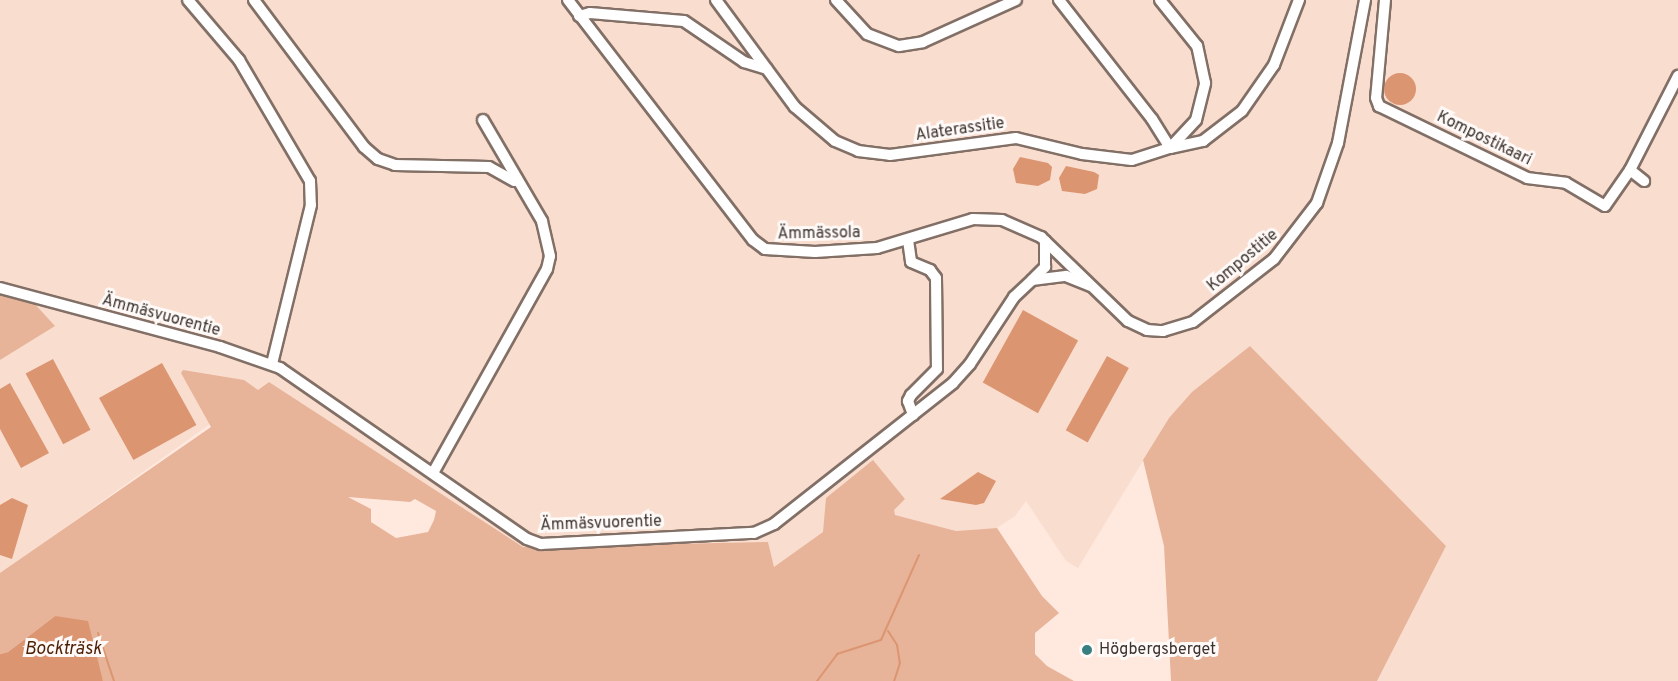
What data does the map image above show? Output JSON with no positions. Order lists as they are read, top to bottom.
{
  "streets": {
    "street": [
      "Alaterassitie",
      "Kompostikaari",
      "Ämmässola",
      "Kompostitie",
      "Ämmäsvuorentie"
    ]
  },
  "crossings": [
    ["Ämmässola", "Kompostitie"],
    ["Ämmässola", "Ämmäsvuorentie"]
  ],
  "water": ["Bockträsk"],
  "places": ["Högbergsberget"]
}
